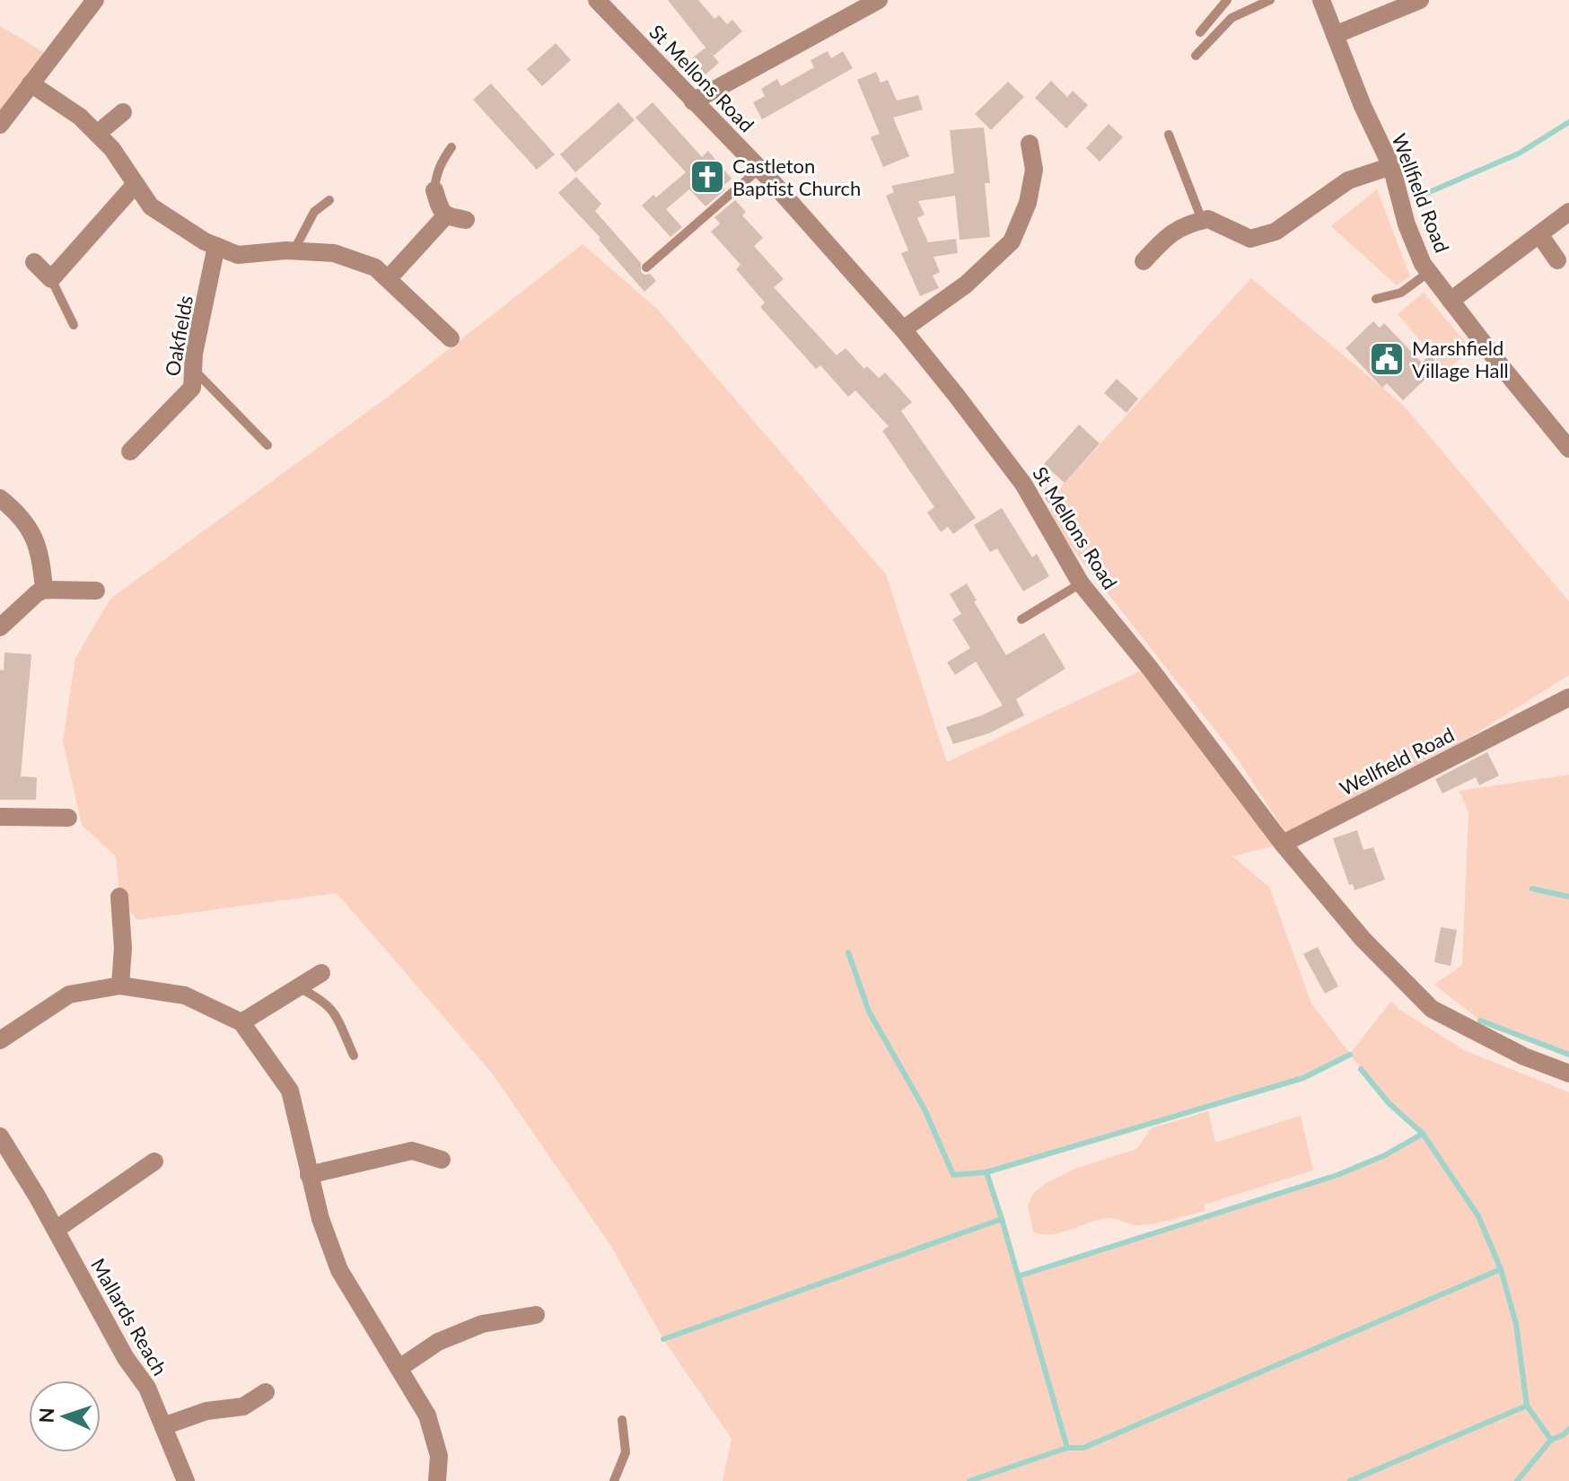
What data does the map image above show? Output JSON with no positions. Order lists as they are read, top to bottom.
{
  "streets": {
    "street": [
      "St Mellons Road",
      "Wellfield Road",
      "Oakfields",
      "Mallards Reach"
    ]
  },
  "crossings": [
    ["St Mellons Road", "Wellfield Road"]
  ],
  "places": {
    "church": ["Castleton Baptist Church"],
    "public building": ["Marshfield Village Hall"]
  },
  "north": "left"
}
